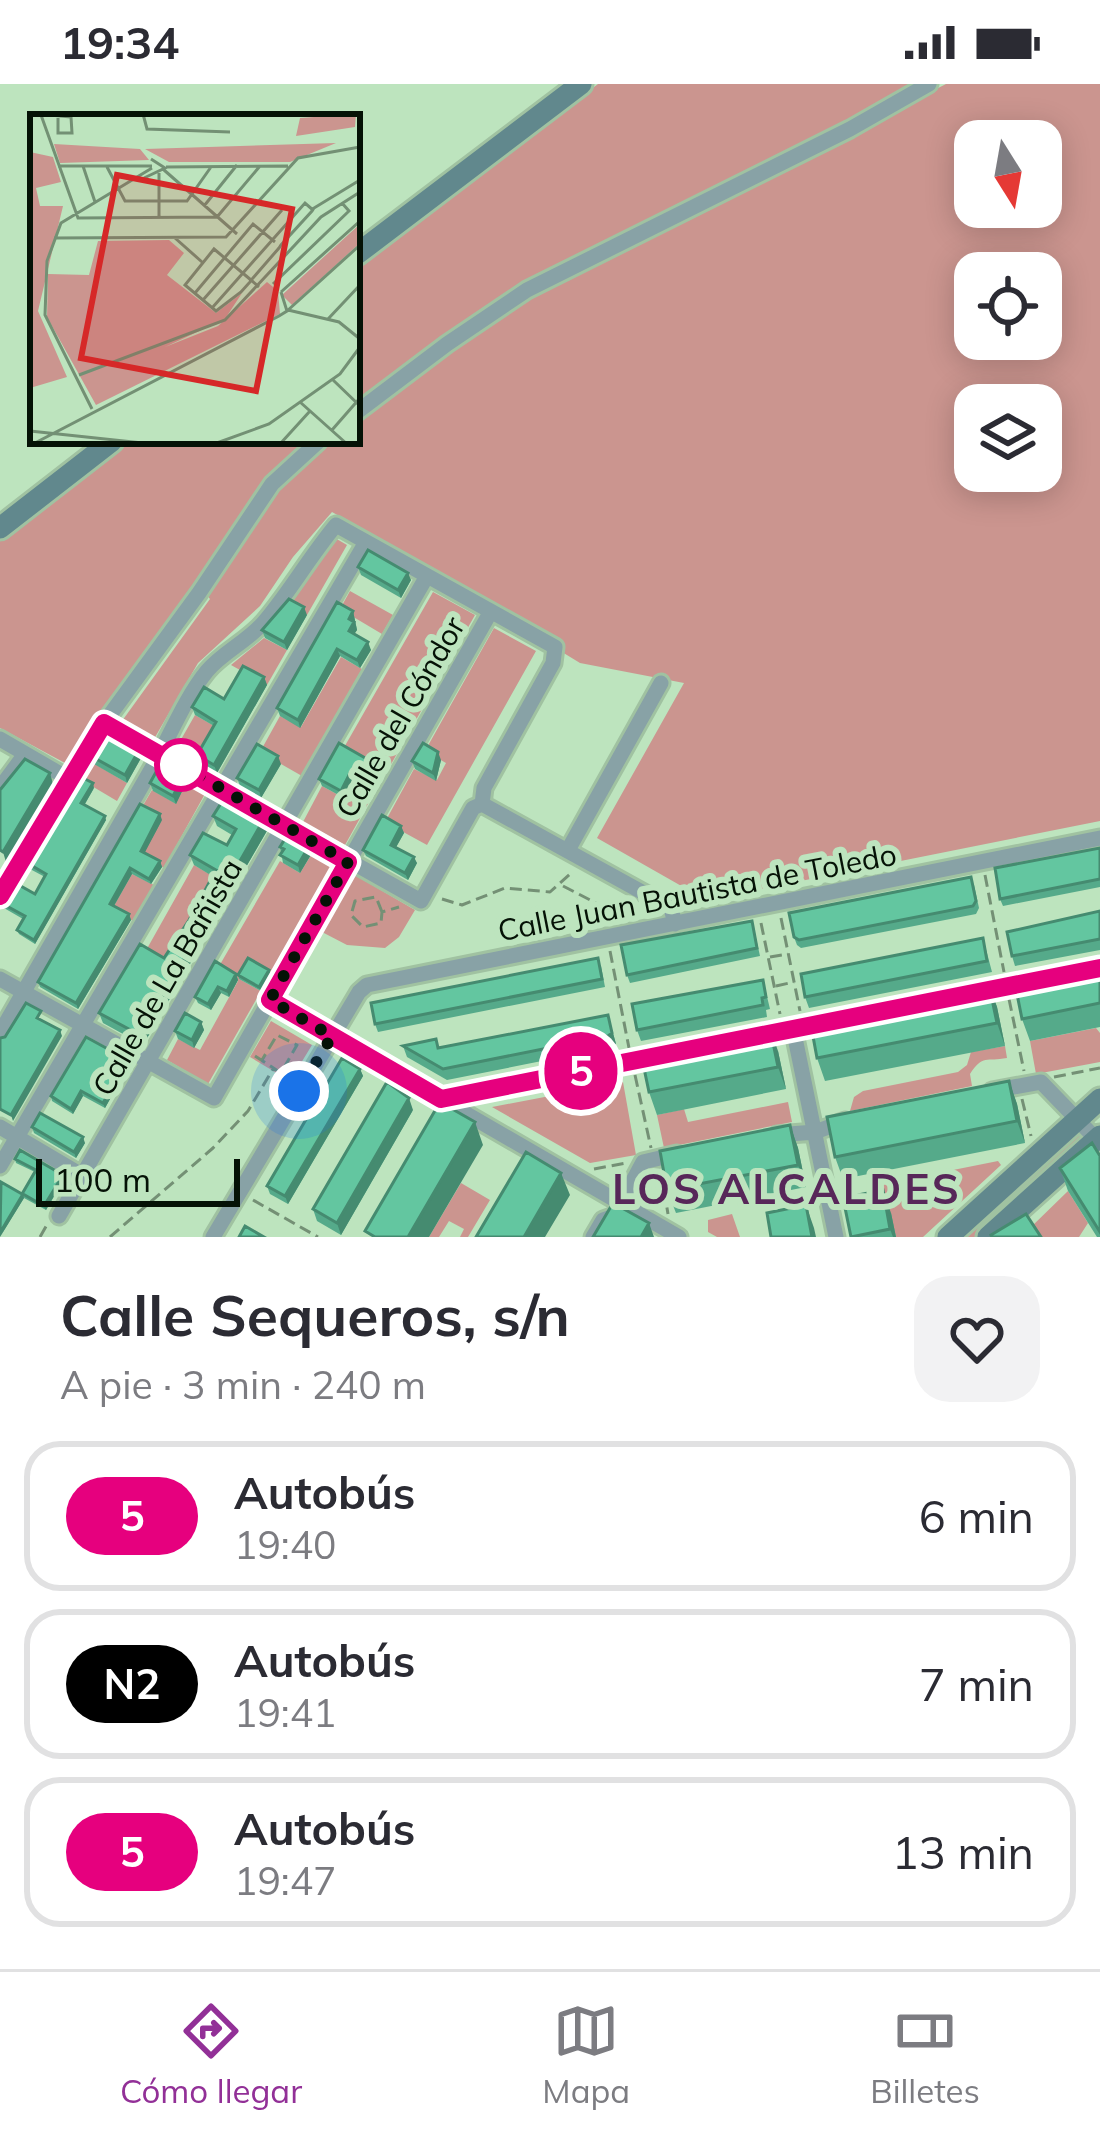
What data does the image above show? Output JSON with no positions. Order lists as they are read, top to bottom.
{
  "streets": {
    "street": ["Calle del Cóndor", "Calle Juan Bautista de Toledo", "Calle de La Bañista"]
  },
  "crossings": [
    ["Calle del Cóndor", "Calle de La Bañista"]
  ],
  "districts": ["LOS ALCALDES"],
  "lines": ["bus line 5"],
  "scale_bar": "100 m",
  "north": "bottom",
  "page": {
    "status": "19:34",
    "on_map": "5",
    "scale": "100 m",
    "heading": ["Calle Sequeros, s/n", "A pie · 3 min · 240 m"],
    "list": [
      {
        "mark": "5",
        "name": "Autobús",
        "note": "19:40",
        "value": "6 min"
      },
      {
        "mark": "N2",
        "name": "Autobús",
        "note": "19:41",
        "value": "7 min"
      },
      {
        "mark": "5",
        "name": "Autobús",
        "note": "19:47",
        "value": "13 min"
      }
    ],
    "tabs": ["Cómo llegar", "Mapa", "Billetes"]
  }
}
